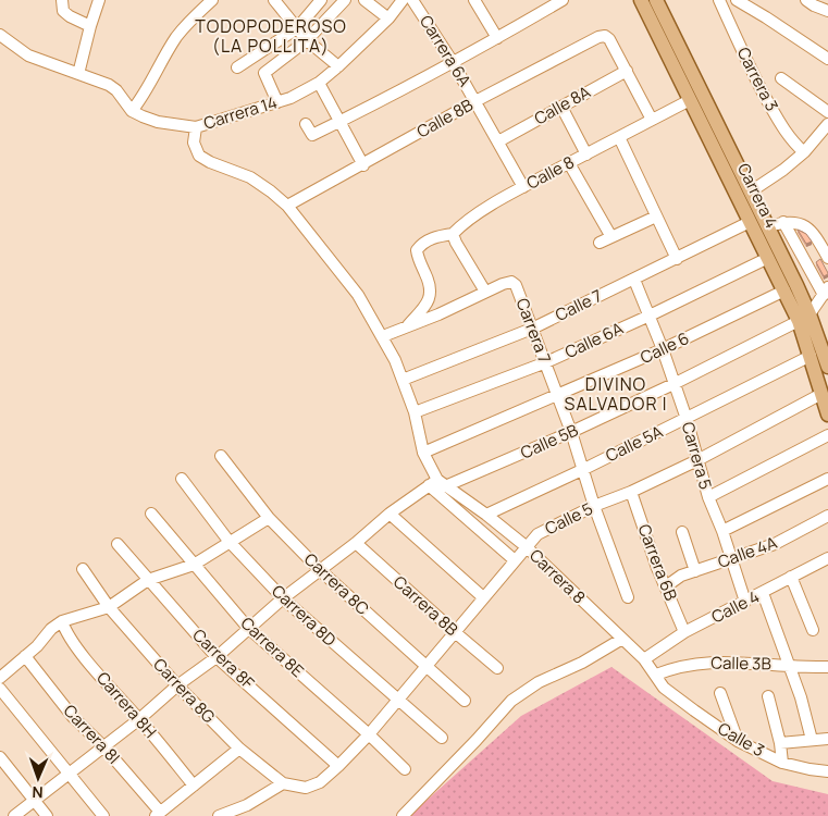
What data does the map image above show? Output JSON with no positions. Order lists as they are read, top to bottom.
{
  "streets": {
    "main road": ["Carrera 4"],
    "street": [
      "Carrera 6A",
      "Carrera 3",
      "Calle 8A",
      "Carrera 14",
      "Calle 8B",
      "Calle 8",
      "Calle 7",
      "Carrera 7",
      "Calle 6A",
      "Calle 6",
      "Calle 5B",
      "Calle 5A",
      "Carrera 5",
      "Calle 5",
      "Calle 4A",
      "Carrera 6B",
      "Carrera 8",
      "Carrera 8C",
      "Carrera 8B",
      "Calle 4",
      "Carrera 8D",
      "Carrera 8E",
      "Carrera 8F",
      "Calle 3B",
      "Carrera 8G",
      "Carrera 8H",
      "Carrera 8I",
      "Calle 3"
    ]
  },
  "crossings": [
    ["Carrera 6A", "Calle 8A"],
    ["Carrera 6A", "Calle 8B"],
    ["Carrera 6A", "Calle 8"],
    ["Calle 8A", "Calle 8B"],
    ["Calle 8", "Carrera 4"],
    ["Carrera 4", "Calle 7"],
    ["Carrera 4", "Calle 6A"],
    ["Carrera 4", "Calle 6"],
    ["Carrera 4", "Calle 5B"],
    ["Carrera 4", "Calle 5A"],
    ["Carrera 4", "Calle 5"],
    ["Calle 7", "Carrera 7"],
    ["Calle 7", "Carrera 5"],
    ["Carrera 7", "Calle 6A"],
    ["Carrera 7", "Calle 6"],
    ["Carrera 7", "Calle 5B"],
    ["Carrera 7", "Calle 5A"],
    ["Carrera 7", "Calle 5"],
    ["Calle 6A", "Carrera 5"],
    ["Calle 6", "Carrera 5"],
    ["Calle 5B", "Carrera 5"],
    ["Calle 5B", "Carrera 8"],
    ["Calle 5B", "Carrera 8C"],
    ["Calle 5B", "Carrera 8B"],
    ["Calle 5B", "Carrera 8D"],
    ["Calle 5B", "Carrera 8E"],
    ["Calle 5B", "Carrera 8F"],
    ["Calle 5B", "Carrera 8G"],
    ["Calle 5B", "Carrera 8H"],
    ["Calle 5B", "Carrera 8I"],
    ["Calle 5A", "Carrera 5"],
    ["Calle 5A", "Carrera 8"],
    ["Carrera 5", "Calle 5"],
    ["Carrera 5", "Calle 4A"],
    ["Carrera 5", "Calle 4"],
    ["Calle 5", "Carrera 6B"],
    ["Calle 5", "Carrera 8"],
    ["Calle 5", "Carrera 8C"],
    ["Calle 5", "Carrera 8B"],
    ["Calle 5", "Carrera 8D"],
    ["Calle 5", "Carrera 8E"],
    ["Calle 5", "Carrera 8F"],
    ["Calle 5", "Carrera 8G"],
    ["Calle 4A", "Carrera 6B"],
    ["Carrera 6B", "Calle 4"],
    ["Carrera 8", "Calle 4"],
    ["Carrera 8", "Calle 3B"],
    ["Carrera 8", "Calle 3"]
  ],
  "districts": ["TODOPODEROSO (LA POLLITA)", "DIVINO SALVADOR I"],
  "north": "bottom"
}
